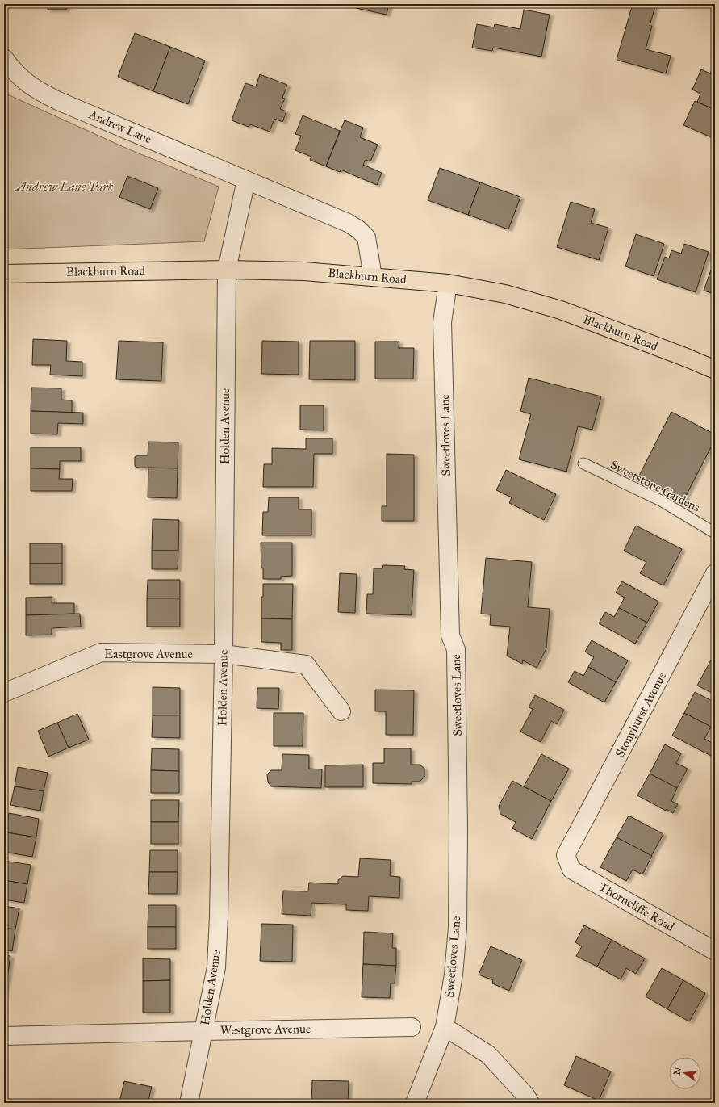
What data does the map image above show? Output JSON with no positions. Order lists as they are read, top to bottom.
{
  "streets": {
    "highway": ["Blackburn Road"],
    "street": [
      "Andrew Lane",
      "Holden Avenue",
      "Sweetloves Lane",
      "Eastgrove Avenue",
      "Stonyhurst Avenue",
      "Thorncliffe Road",
      "Westgrove Avenue"
    ],
    "lane": ["Sweetstone Gardens"]
  },
  "crossings": [
    ["Andrew Lane", "Blackburn Road"],
    ["Blackburn Road", "Holden Avenue"],
    ["Blackburn Road", "Sweetloves Lane"],
    ["Holden Avenue", "Eastgrove Avenue"],
    ["Holden Avenue", "Westgrove Avenue"],
    ["Stonyhurst Avenue", "Thorncliffe Road"]
  ],
  "parks": ["Andrew Lane Park"],
  "north": "left"
}
